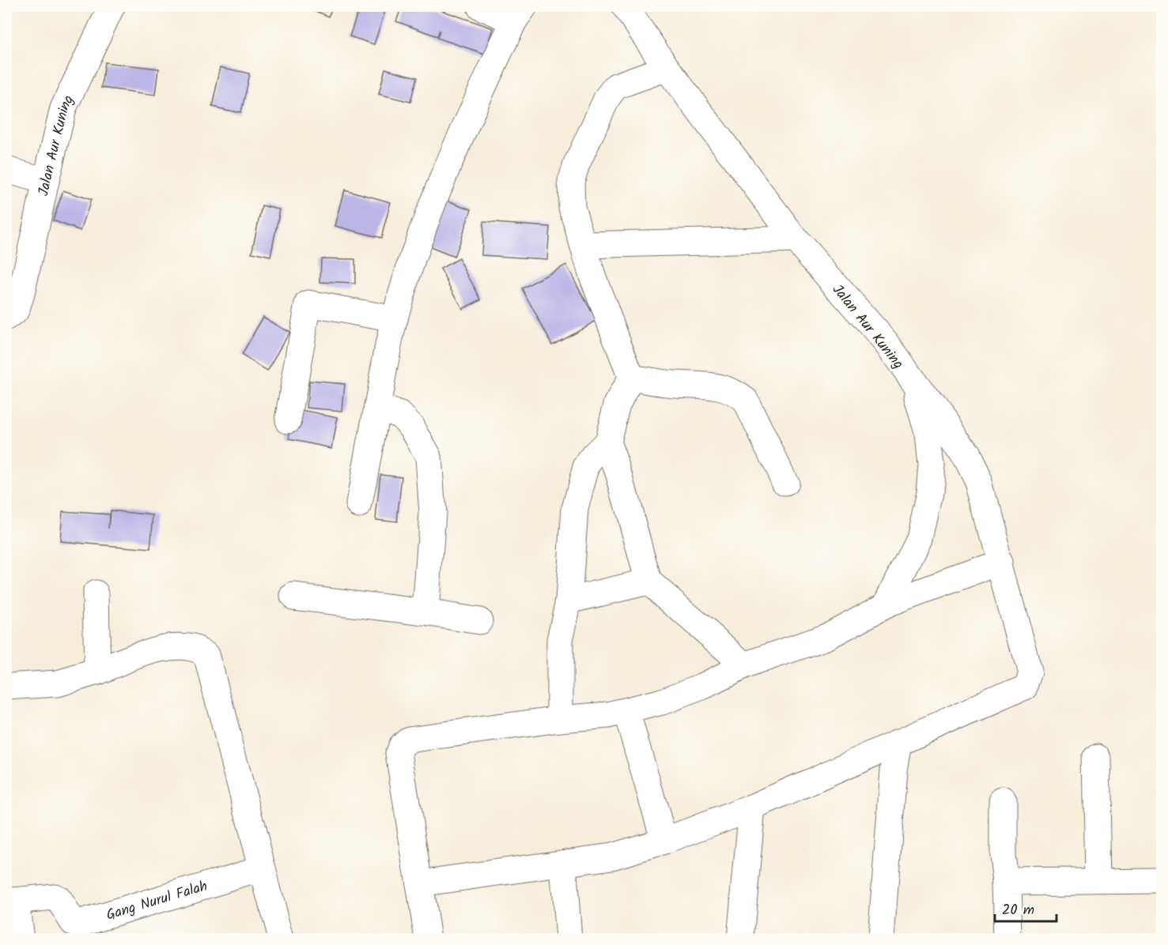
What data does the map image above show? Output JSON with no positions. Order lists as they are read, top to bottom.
{
  "streets": {
    "street": ["Jalan Aur Kuning", "Gang Nurul Falah"]
  },
  "scale_bar": "20 m"
}
